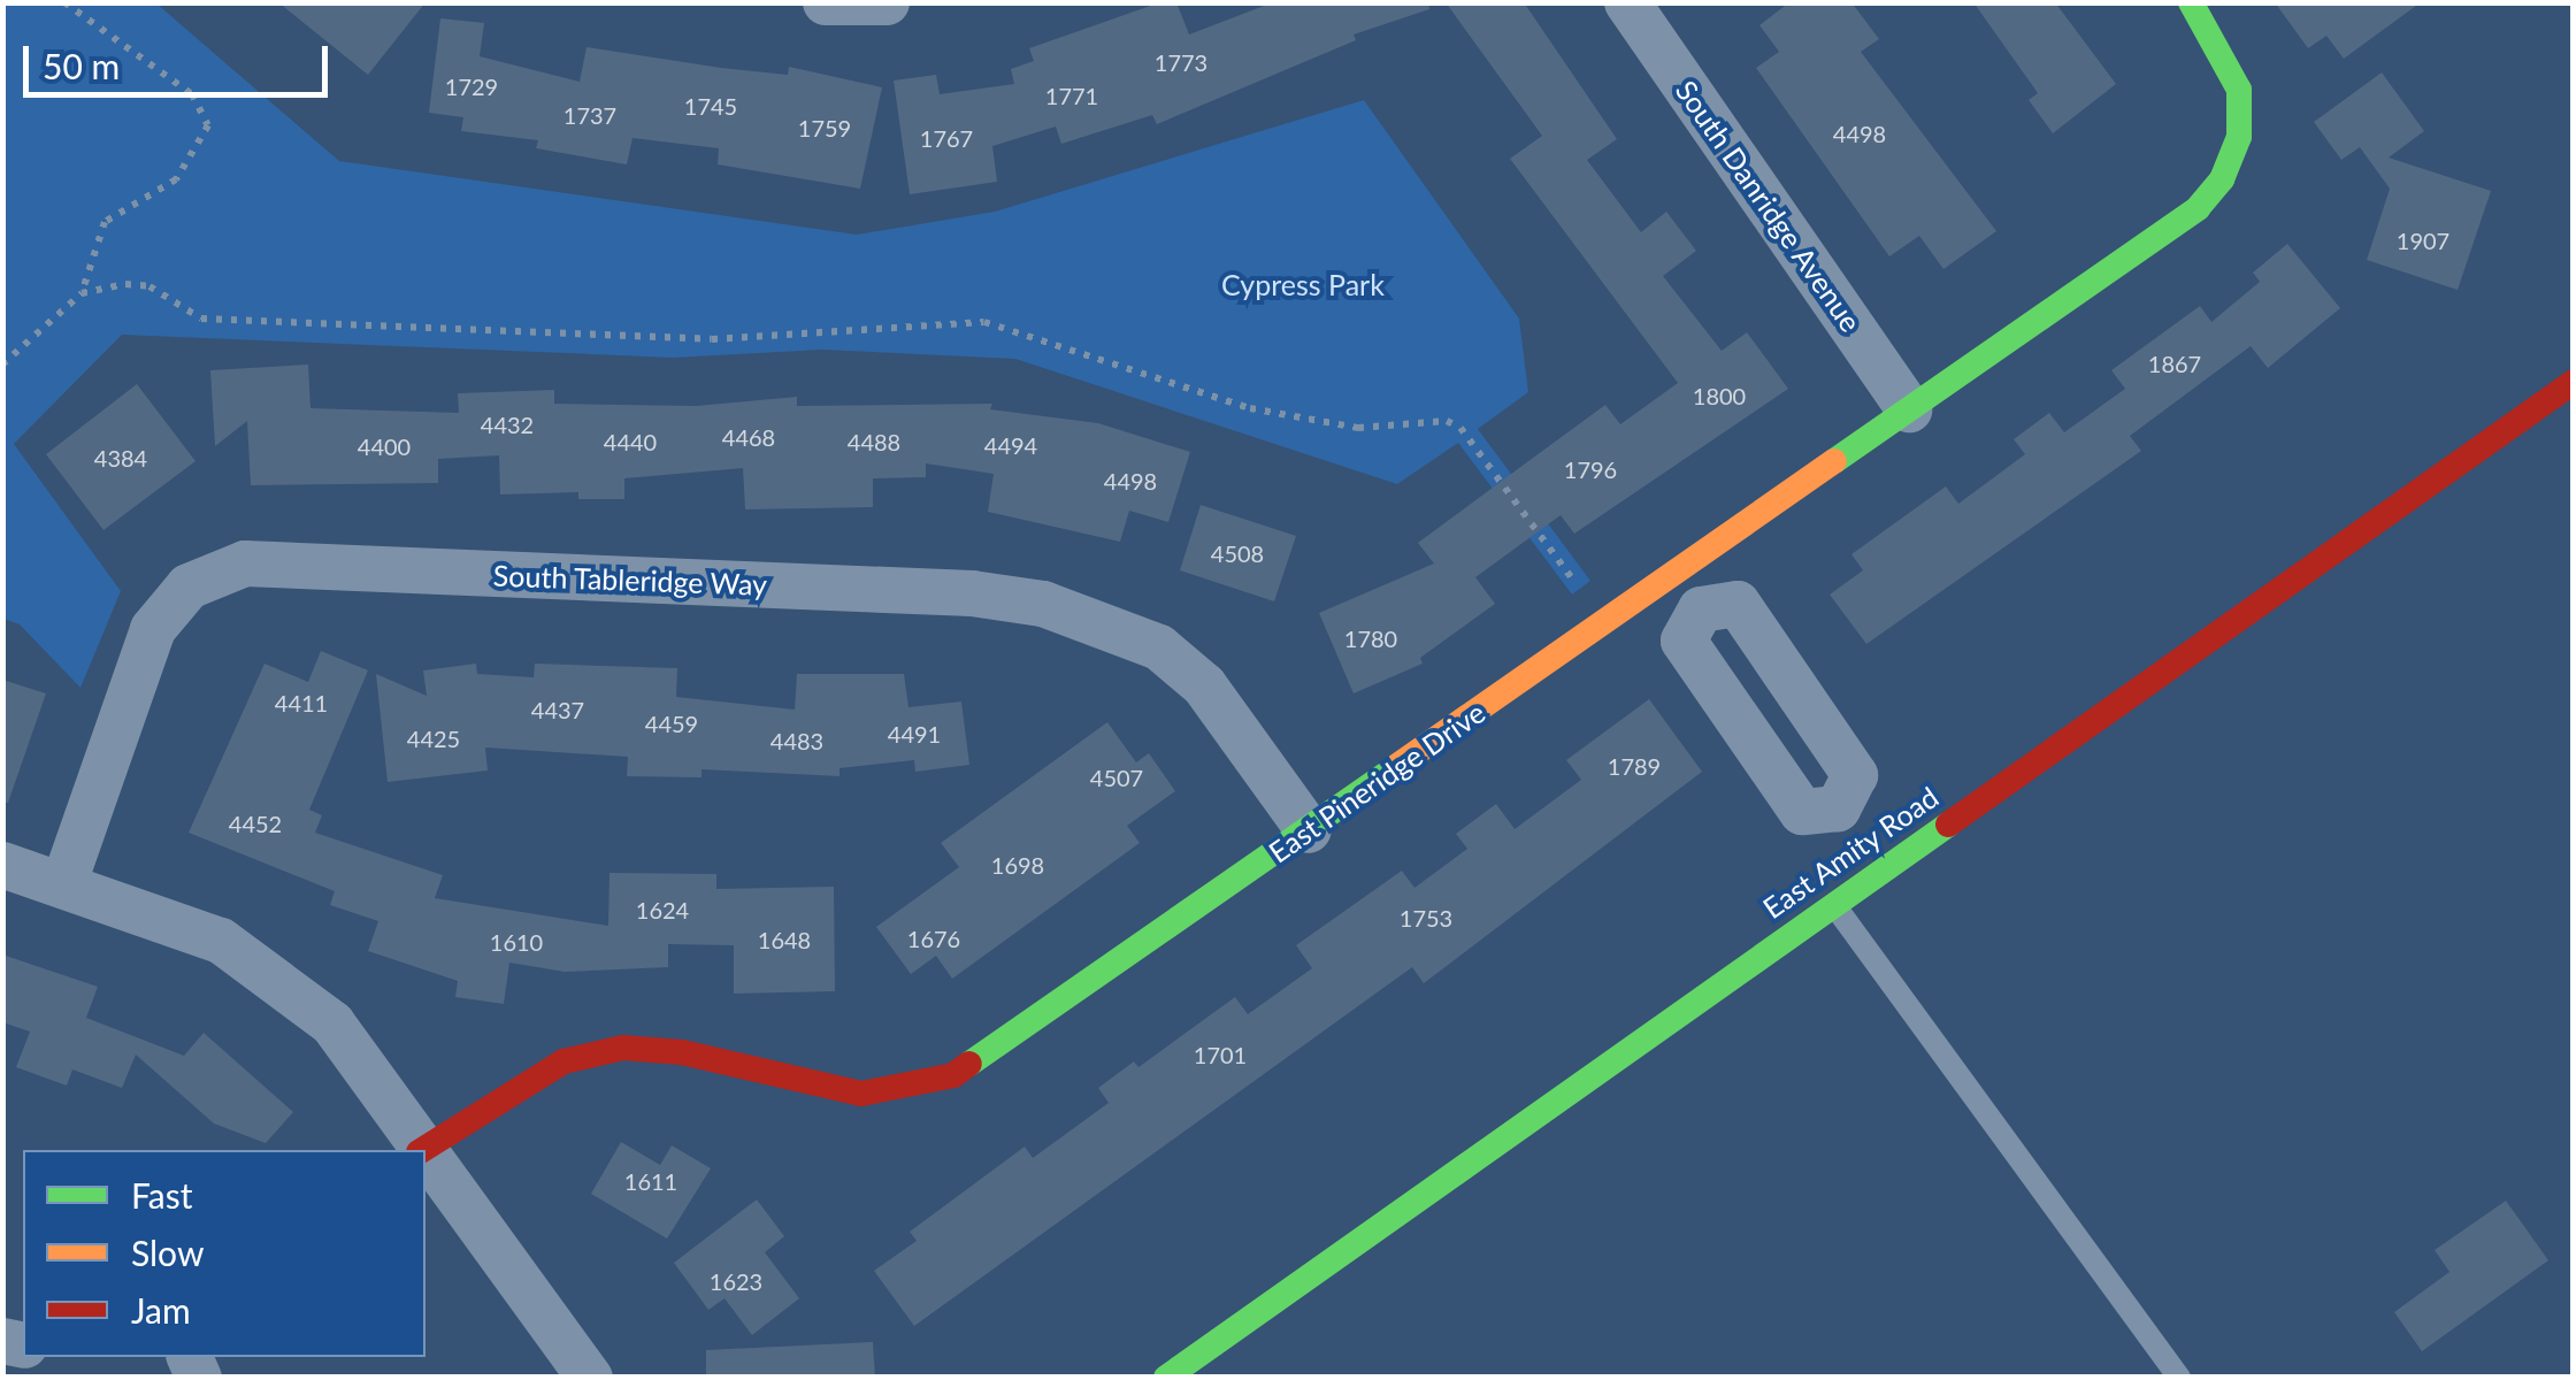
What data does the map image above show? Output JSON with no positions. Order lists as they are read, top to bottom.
{
  "streets": {
    "street": [
      "South Danridge Avenue",
      "South Tableridge Way",
      "East Pineridge Drive",
      "East Amity Road"
    ]
  },
  "crossings": [
    ["South Danridge Avenue", "East Pineridge Drive"],
    ["South Tableridge Way", "East Pineridge Drive"]
  ],
  "parks": ["Cypress Park"],
  "house_numbers": [
    "1773",
    "1729",
    "1771",
    "1745",
    "1737",
    "1759",
    "4498",
    "1767",
    "1907",
    "1867",
    "1800",
    "4432",
    "4468",
    "4440",
    "4488",
    "4494",
    "4400",
    "4384",
    "1796",
    "4498",
    "4508",
    "1780",
    "4411",
    "4437",
    "4459",
    "4491",
    "4425",
    "4483",
    "1789",
    "4507",
    "4452",
    "1698",
    "1624",
    "1753",
    "1676",
    "1648",
    "1610",
    "1701",
    "1611",
    "1623"
  ],
  "legend": ["Fast", "Slow", "Jam"],
  "scale_bar": "50 m"
}
